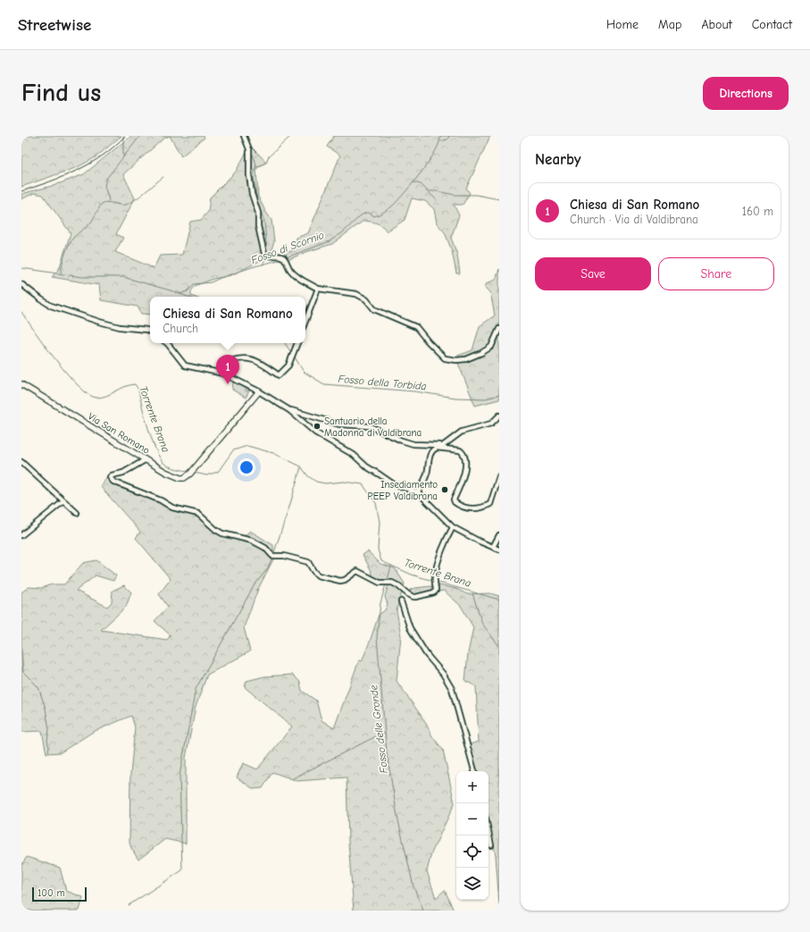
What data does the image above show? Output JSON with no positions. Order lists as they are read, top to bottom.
{
  "streets": {
    "street": ["Via San Romano"]
  },
  "water": [
    "Fosso di Scornio",
    "Fosso della Torbida",
    "Torrente Brana",
    "Fosso delle Gronde"
  ],
  "places": ["Santuario della Madonna di Valdibrana", "Insediamento PEEP Valdibrana"],
  "scale_bar": "100 m",
  "page": {
    "header": "Streetwise",
    "nav": [
      "Home",
      "Map",
      "About",
      "Contact"
    ],
    "buttons": [
      "Directions",
      ["Save", "Share"]
    ],
    "title": "Find us",
    "heading": "Nearby",
    "list": [
      {
        "mark": "1",
        "name": "Chiesa di San Romano",
        "note": "Church · Via di Valdibrana",
        "value": "160 m"
      }
    ],
    "popup": ["Chiesa di San Romano", "Church"],
    "pins": "1",
    "map_buttons": ["+", "−"],
    "scale": "100 m"
  }
}
